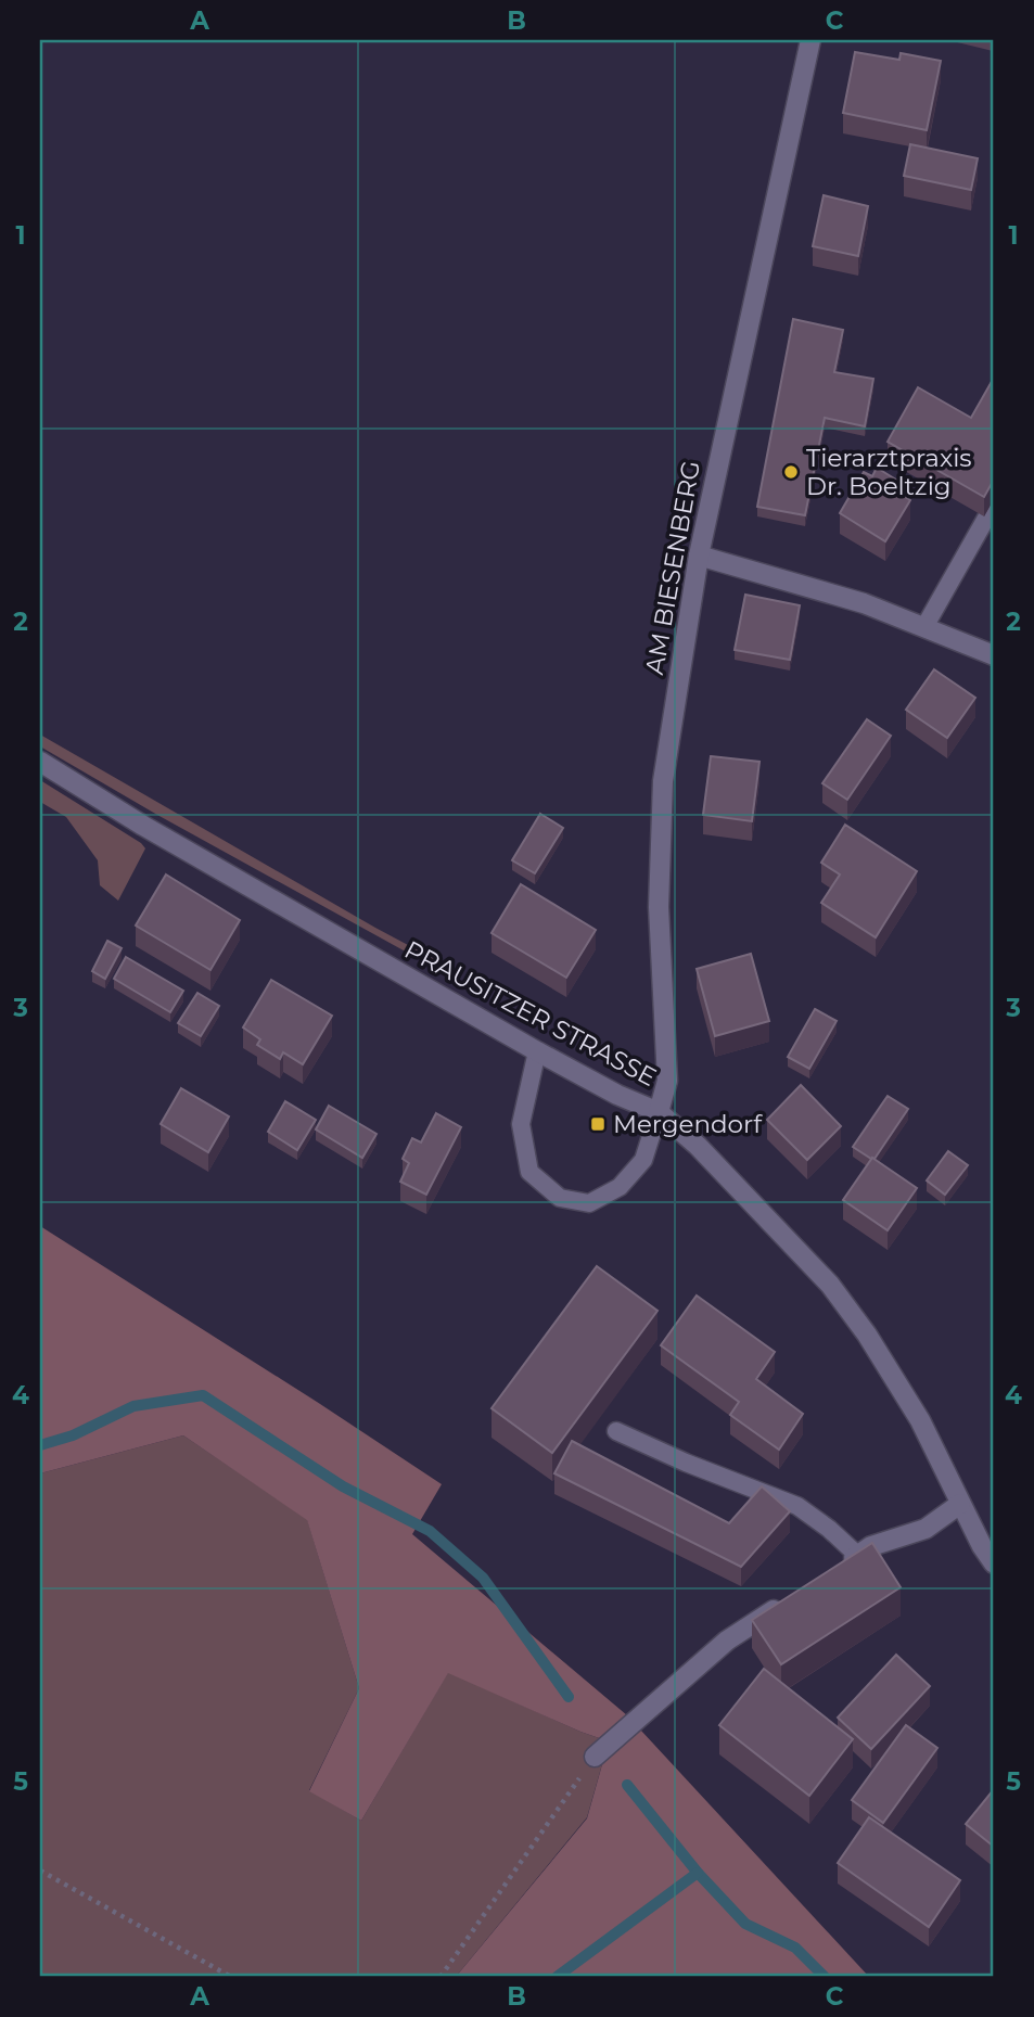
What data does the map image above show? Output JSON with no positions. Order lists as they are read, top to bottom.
{
  "streets": {
    "street": ["AM BIESENBERG", "PRAUSITZER STRASSE"]
  },
  "crossings": [
    ["AM BIESENBERG", "PRAUSITZER STRASSE"]
  ],
  "places": {
    "other": ["Tierarztpraxis Dr. Boeltzig"],
    "transit": ["Mergendorf"]
  },
  "grid": {
    "columns": ["A", "B", "C"],
    "rows": [
      "1",
      "2",
      "3",
      "4",
      "5"
    ]
  }
}
